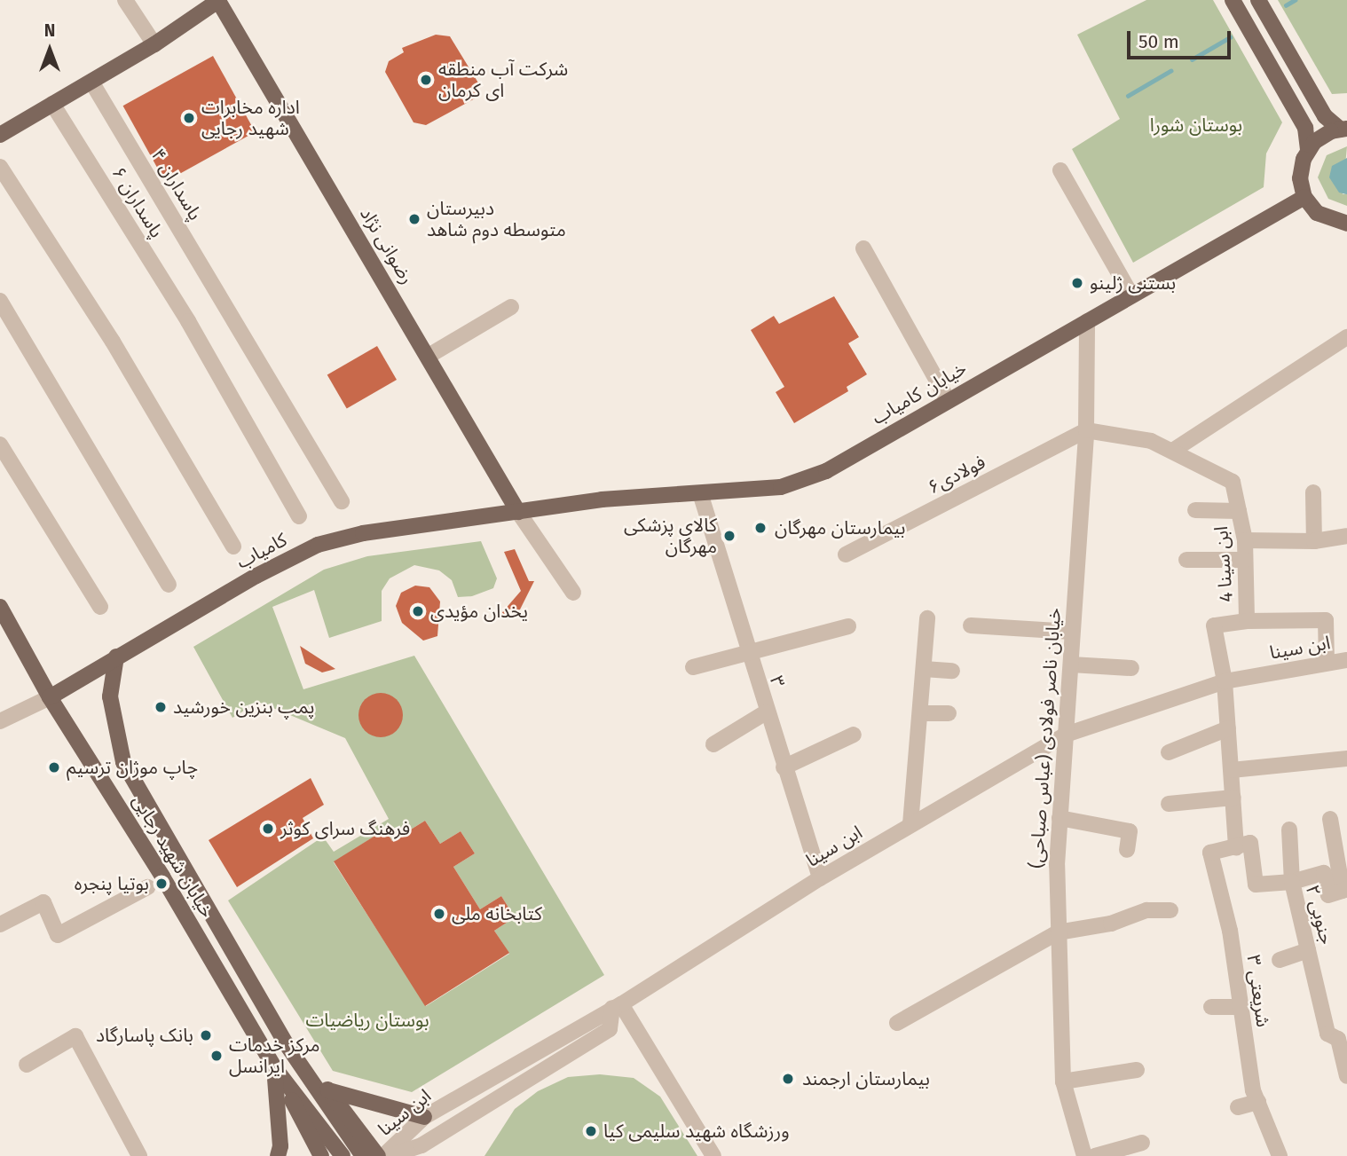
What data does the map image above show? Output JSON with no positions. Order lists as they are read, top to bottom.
{
  "streets": {
    "main road": [
      "رضوانی نژاد",
      "خیابان کامیاب",
      "کامیاب",
      "خیابان شهید رجایی"
    ],
    "street": [
      "پاسداران ۴",
      "پاسداران ۶",
      "فولادی۶",
      "ابن سینا 4",
      "ابن سینا",
      "۳",
      "خیابان ناصر فولادی (عباس صباحی)",
      "۲ جنوبی",
      "شریعتی ۳"
    ]
  },
  "crossings": [
    ["رضوانی نژاد", "خیابان کامیاب"],
    ["رضوانی نژاد", "کامیاب"],
    ["خیابان کامیاب", "کامیاب"],
    ["خیابان کامیاب", "۳"],
    ["خیابان کامیاب", "خیابان ناصر فولادی (عباس صباحی)"],
    ["فولادی۶", "خیابان ناصر فولادی (عباس صباحی)"],
    ["کامیاب", "خیابان شهید رجایی"],
    ["ابن سینا 4", "ابن سینا"],
    ["ابن سینا", "۳"],
    ["ابن سینا", "خیابان ناصر فولادی (عباس صباحی)"],
    ["۲ جنوبی", "شریعتی ۳"]
  ],
  "parks": ["بوستان شورا", "بوستان ریاضیات"],
  "places": [
    "شرکت آب منطقه ای کرمان",
    "اداره مخابرات شهید رجایی",
    "دبیرستان متوسطه دوم شاهد",
    "بستنی ژلینو",
    "بیمارستان مهرگان",
    "کالای پزشکی مهرگان",
    "یخدان مؤیدی",
    "پمپ بنزین خورشید",
    "چاپ موژان ترسیم",
    "فرهنگ سرای کوثر",
    "بوتیا پنجره",
    "کتابخانه ملی",
    "بانک پاسارگاد",
    "مرکز خدمات ایرانسل",
    "بیمارستان ارجمند",
    "ورزشگاه شهید سلیمی کیا"
  ],
  "scale_bar": "50 m",
  "north": "top"
}
